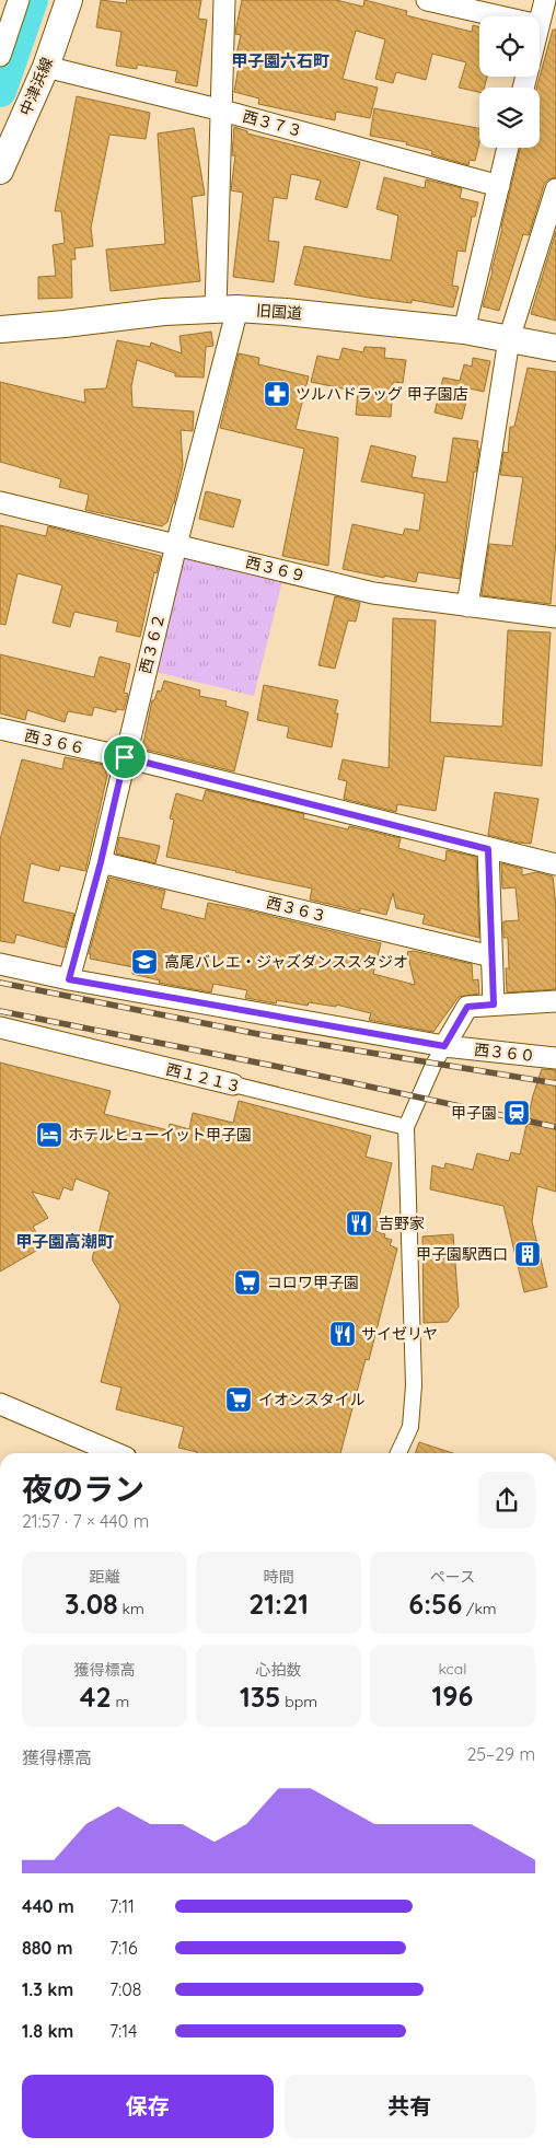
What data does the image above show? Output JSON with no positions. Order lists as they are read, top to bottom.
{
  "streets": {
    "street": [
      "中津浜線",
      "西３７３",
      "旧国道",
      "西３６９",
      "西３６２",
      "西３６６",
      "西３６３",
      "西３６０",
      "西１２１３"
    ]
  },
  "crossings": [
    ["中津浜線", "西３７３"],
    ["西３７３", "西３６２"],
    ["旧国道", "西３６２"],
    ["西３６９", "西３６２"],
    ["西３６２", "西３６６"],
    ["西３６２", "西３６３"],
    ["西３６２", "西３６０"]
  ],
  "districts": ["甲子園六石町", "甲子園高潮町"],
  "places": {
    "pharmacy": ["ツルハドラッグ 甲子園店"],
    "school or university": ["高尾バレエ・ジャズダンススタジオ"],
    "station": ["甲子園"],
    "hotel": ["ホテルヒューイット甲子園"],
    "restaurant": ["吉野家", "サイゼリヤ"],
    "building": ["甲子園駅西口"],
    "supermarket": ["コロワ甲子園", "イオンスタイル"]
  },
  "page": {
    "heading": ["夜のラン", "21:57 · 7 × 440 m"],
    "stats": [
      ["距離", "3.08 km"],
      ["時間", "21:21"],
      ["ペース", "6:56 /km"],
      ["獲得標高", "42 m"],
      ["心拍数", "135 bpm"],
      ["kcal", "196"]
    ],
    "chart": ["獲得標高", "25–29 m"],
    "list": [
      {
        "name": "440 m",
        "note": "7:11"
      },
      {
        "name": "880 m",
        "note": "7:16"
      },
      {
        "name": "1.3 km",
        "note": "7:08"
      },
      {
        "name": "1.8 km",
        "note": "7:14"
      }
    ],
    "buttons": ["保存", "共有"]
  }
}
